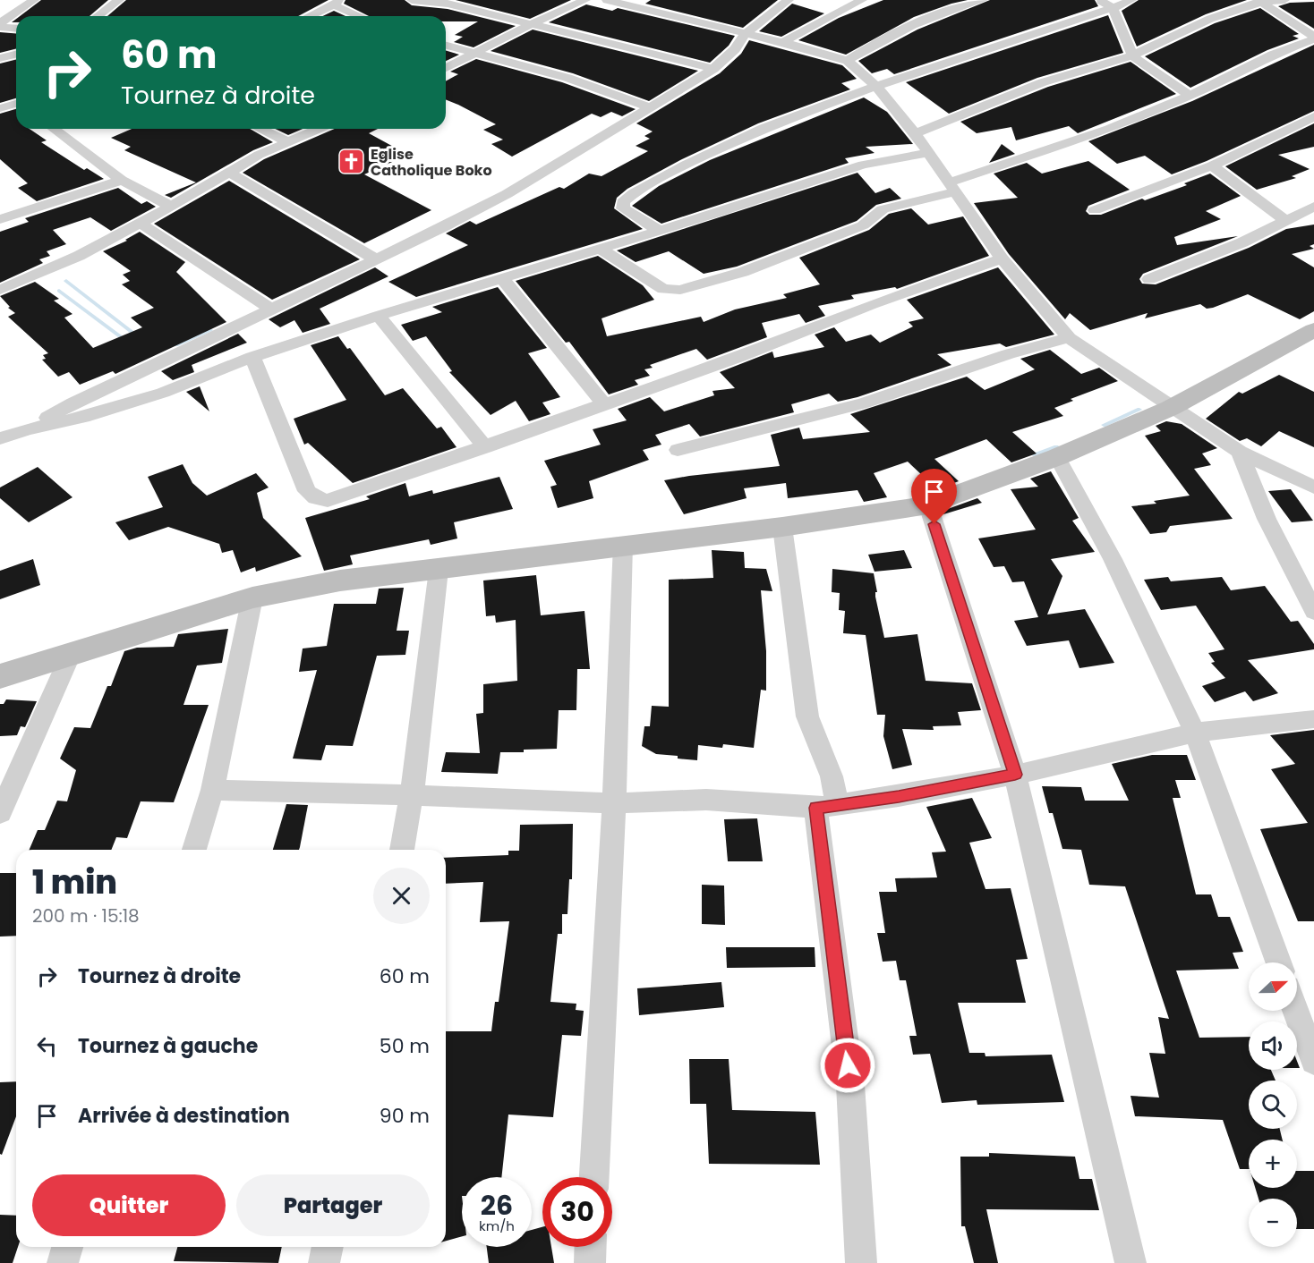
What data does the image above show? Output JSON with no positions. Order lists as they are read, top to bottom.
{
  "places": {
    "church": ["Eglise Catholique Boko"]
  },
  "north": "right",
  "page": {
    "turn": ["60 m", "Tournez à droite"],
    "heading": ["1 min", "200 m · 15:18"],
    "list": [
      {
        "name": "Tournez à droite",
        "value": "60 m"
      },
      {
        "name": "Tournez à gauche",
        "value": "50 m"
      },
      {
        "name": "Arrivée à destination",
        "value": "90 m"
      }
    ],
    "map_buttons": ["+", "−"],
    "buttons": ["Quitter", "Partager"],
    "speed": "26 km/h",
    "limit": "30"
  }
}
